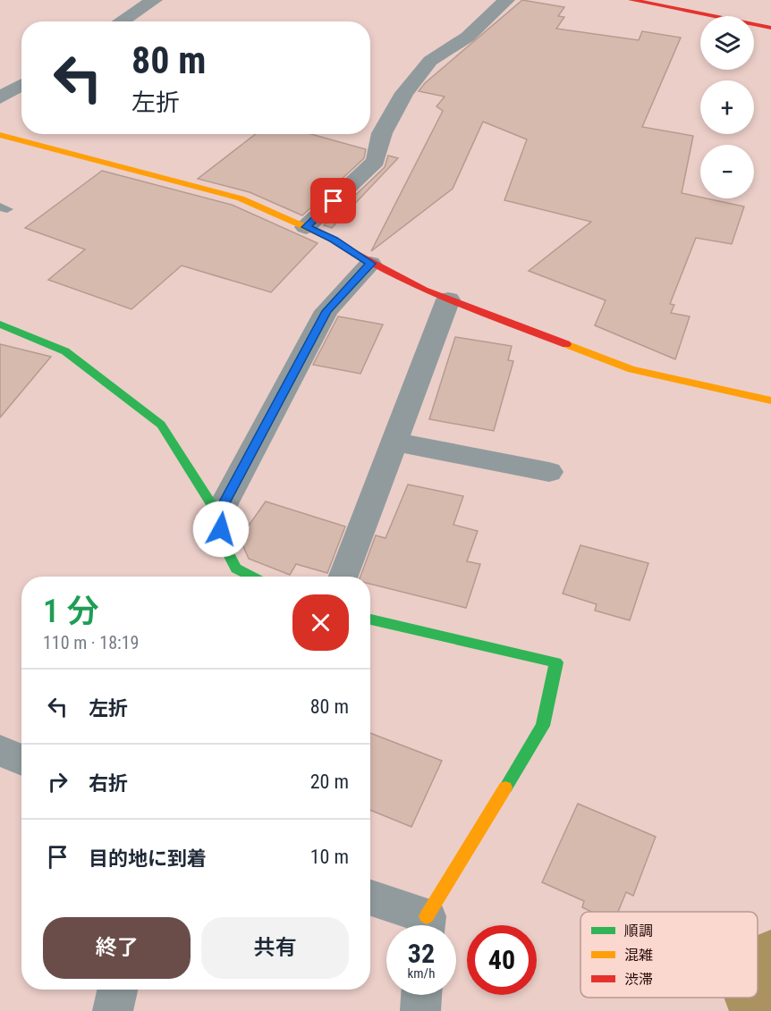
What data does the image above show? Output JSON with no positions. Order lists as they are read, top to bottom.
{
  "legend": ["順調", "混雑", "渋滞"],
  "page": {
    "map_buttons": ["+", "−"],
    "turn": ["80 m", "左折"],
    "heading": ["1 分", "110 m · 18:19"],
    "list": [
      {
        "name": "左折",
        "value": "80 m"
      },
      {
        "name": "右折",
        "value": "20 m"
      },
      {
        "name": "目的地に到着",
        "value": "10 m"
      }
    ],
    "buttons": ["終了", "共有"],
    "speed": "32 km/h",
    "limit": "40"
  }
}
